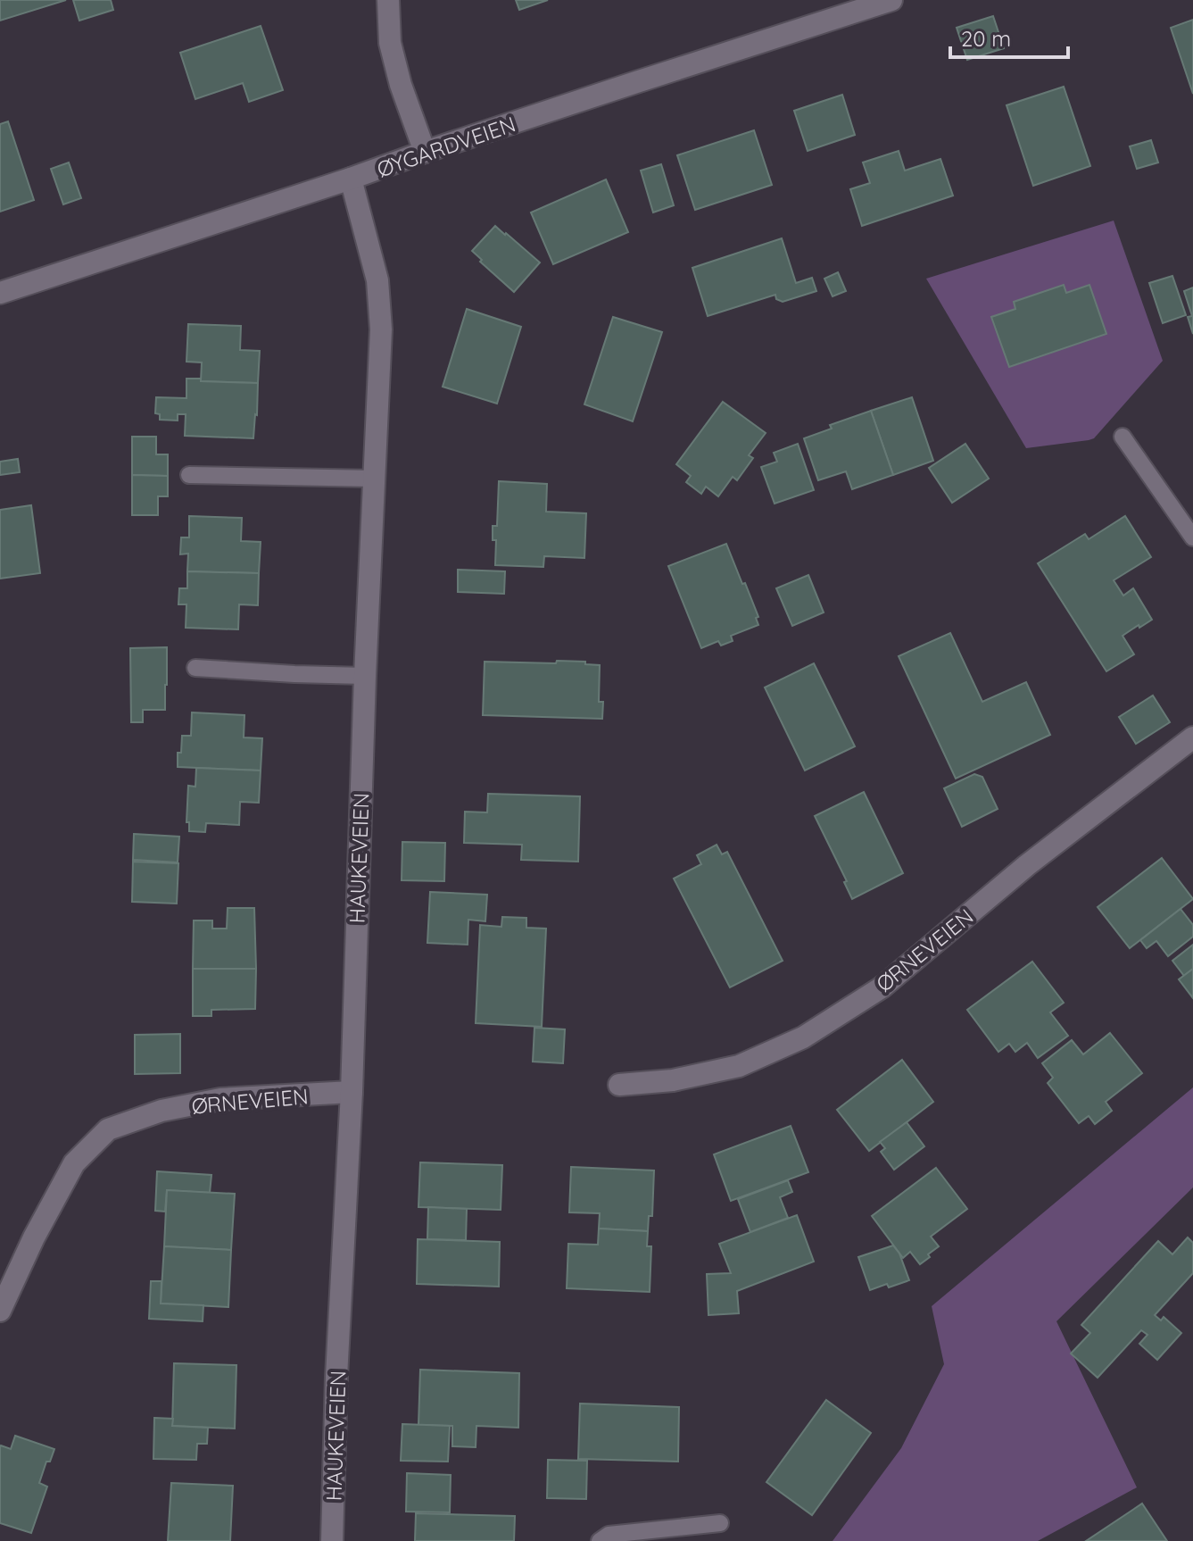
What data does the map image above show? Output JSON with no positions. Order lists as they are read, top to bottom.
{
  "streets": {
    "street": ["ØYGARDVEIEN", "HAUKEVEIEN", "ØRNEVEIEN"]
  },
  "crossings": [
    ["ØYGARDVEIEN", "HAUKEVEIEN"],
    ["HAUKEVEIEN", "ØRNEVEIEN"]
  ],
  "scale_bar": "20 m"
}
